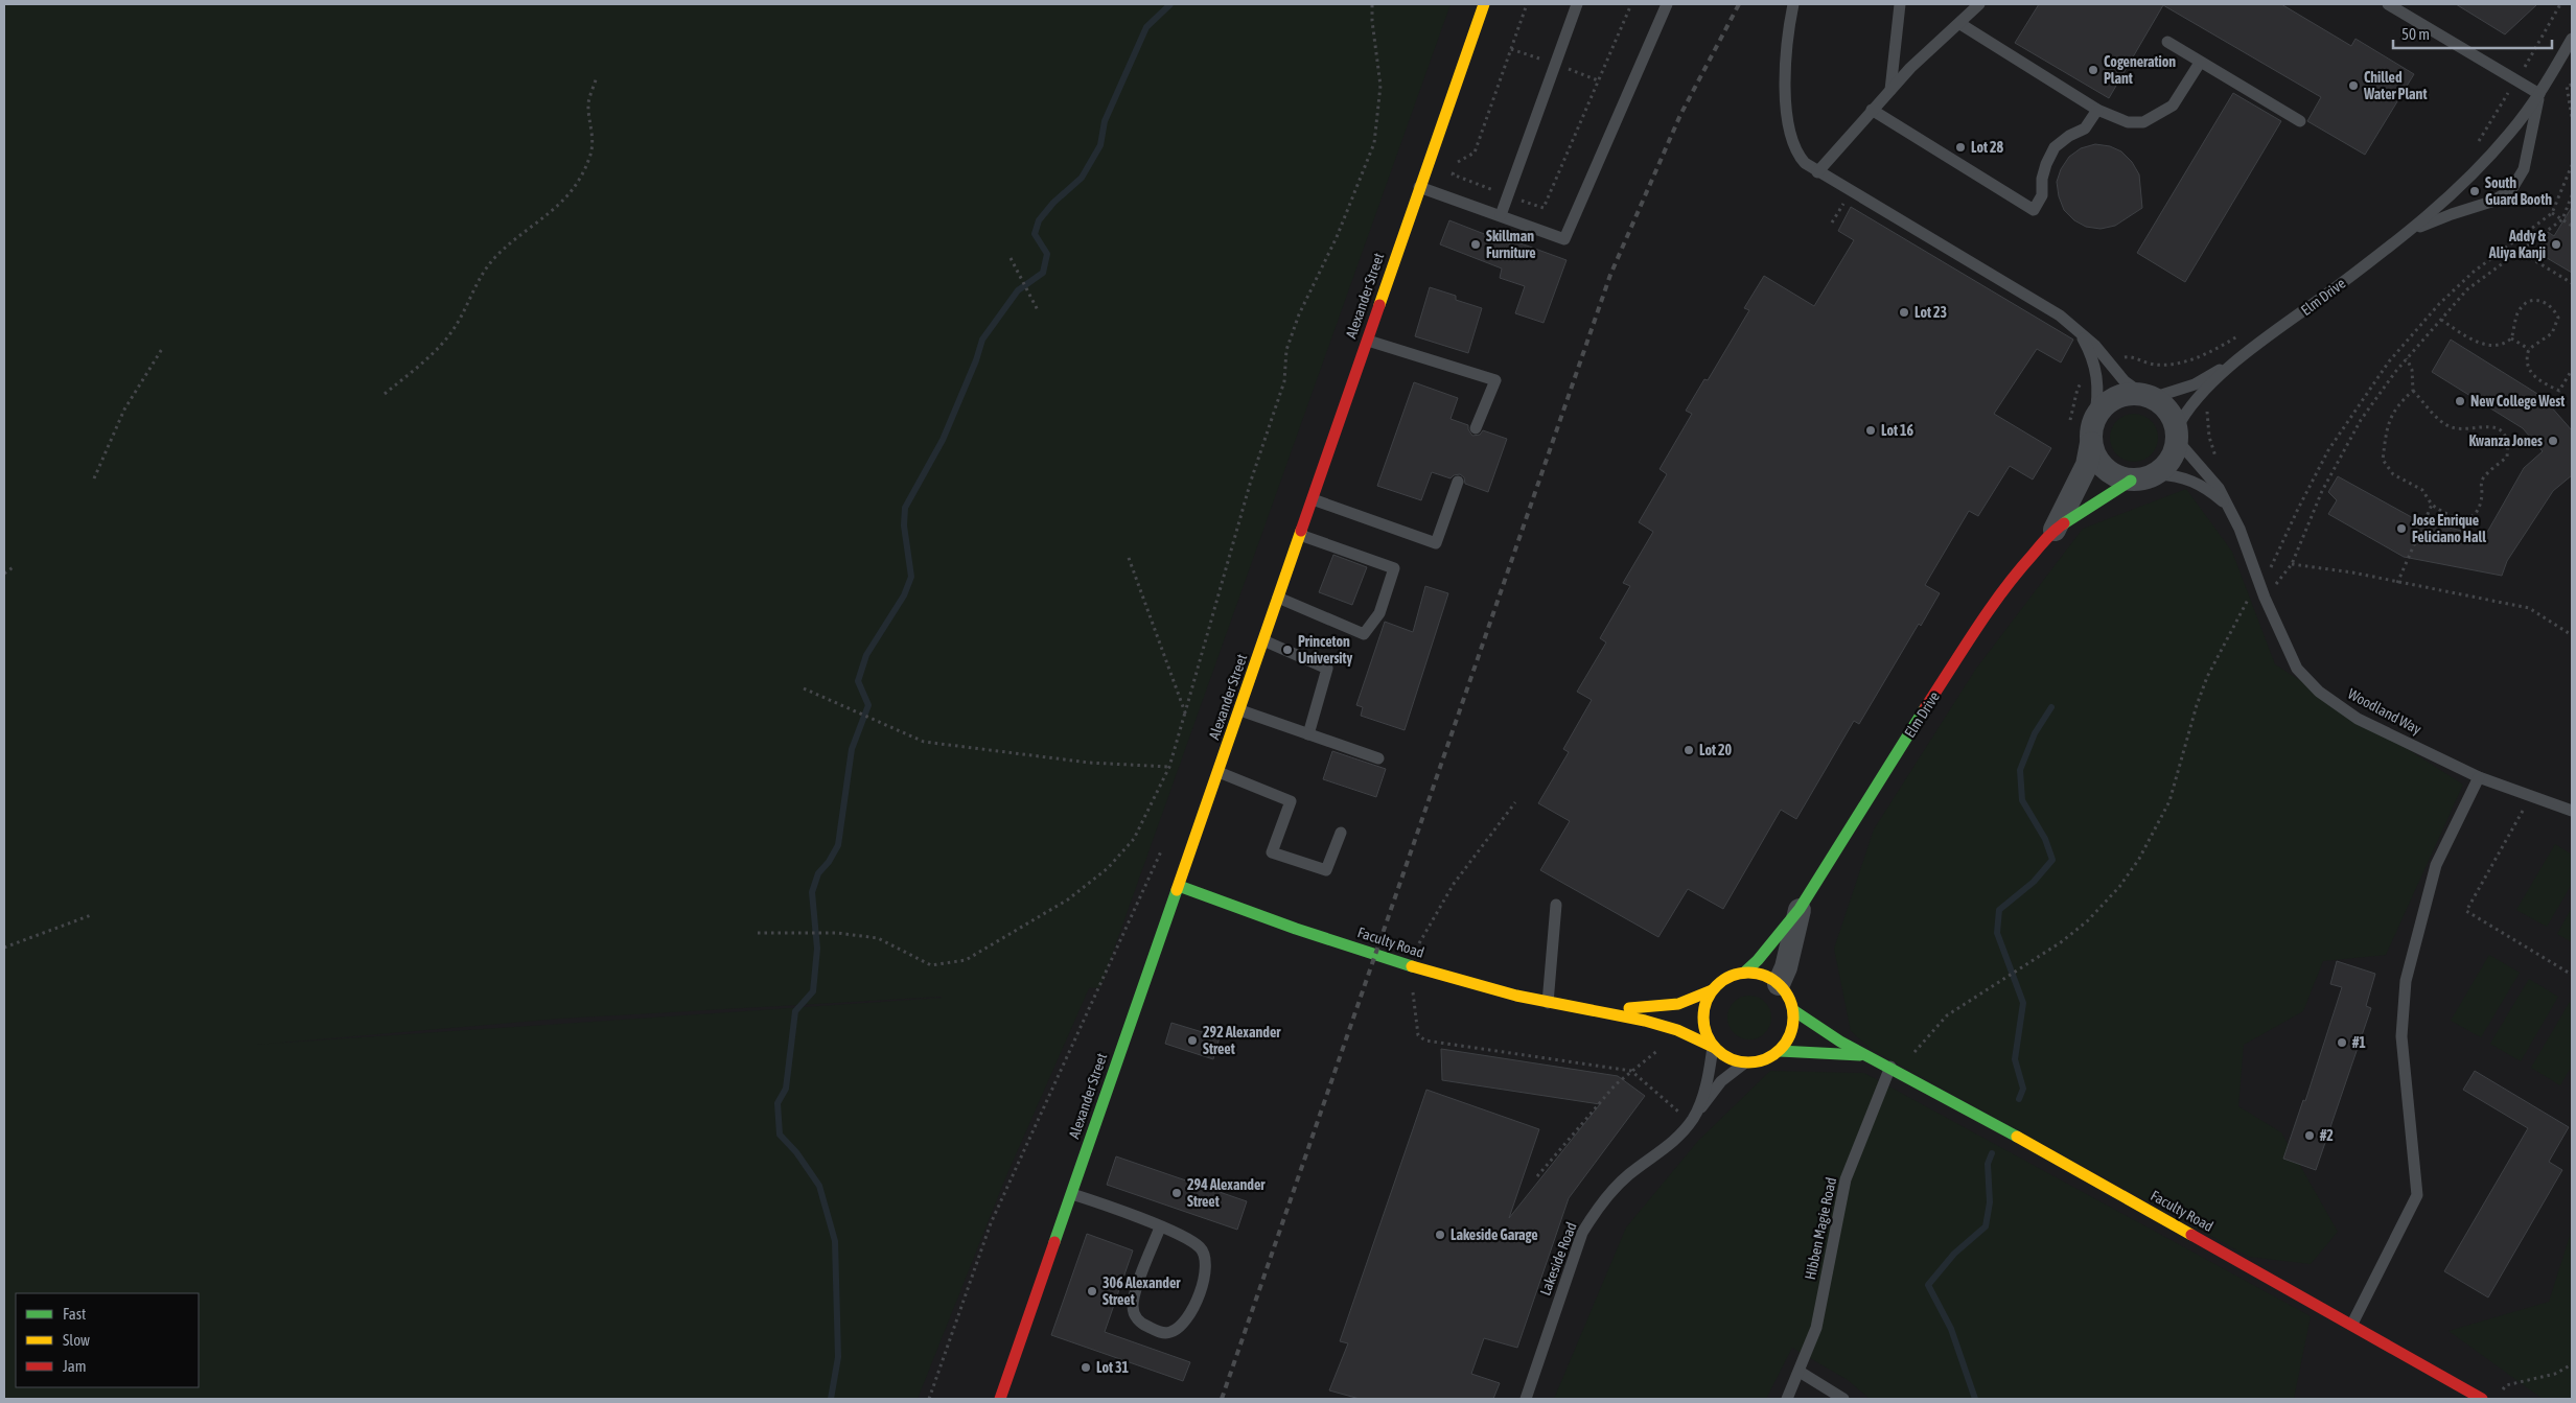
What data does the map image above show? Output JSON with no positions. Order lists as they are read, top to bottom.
{
  "streets": {
    "street": ["Alexander Street", "Elm Drive", "Faculty Road"],
    "lane": ["Woodland Way", "Hibben Magie Road", "Lakeside Road"]
  },
  "crossings": [
    ["Alexander Street", "Faculty Road"],
    ["Elm Drive", "Woodland Way"],
    ["Elm Drive", "Faculty Road"],
    ["Elm Drive", "Lakeside Road"],
    ["Faculty Road", "Hibben Magie Road"],
    ["Faculty Road", "Lakeside Road"]
  ],
  "places": [
    "Cogeneration Plant",
    "Chilled Water Plant",
    "Lot 28",
    "South Guard Booth",
    "Skillman Furniture",
    "Addy & Aliya Kanji",
    "Lot 23",
    "New College West",
    "Lot 16",
    "Kwanza Jones",
    "Jose Enrique Feliciano Hall",
    "Princeton University",
    "Lot 20",
    "292 Alexander Street",
    "#1",
    "#2",
    "294 Alexander Street",
    "Lakeside Garage",
    "306 Alexander Street",
    "Lot 31"
  ],
  "legend": ["Fast", "Slow", "Jam"],
  "scale_bar": "50 m"
}
